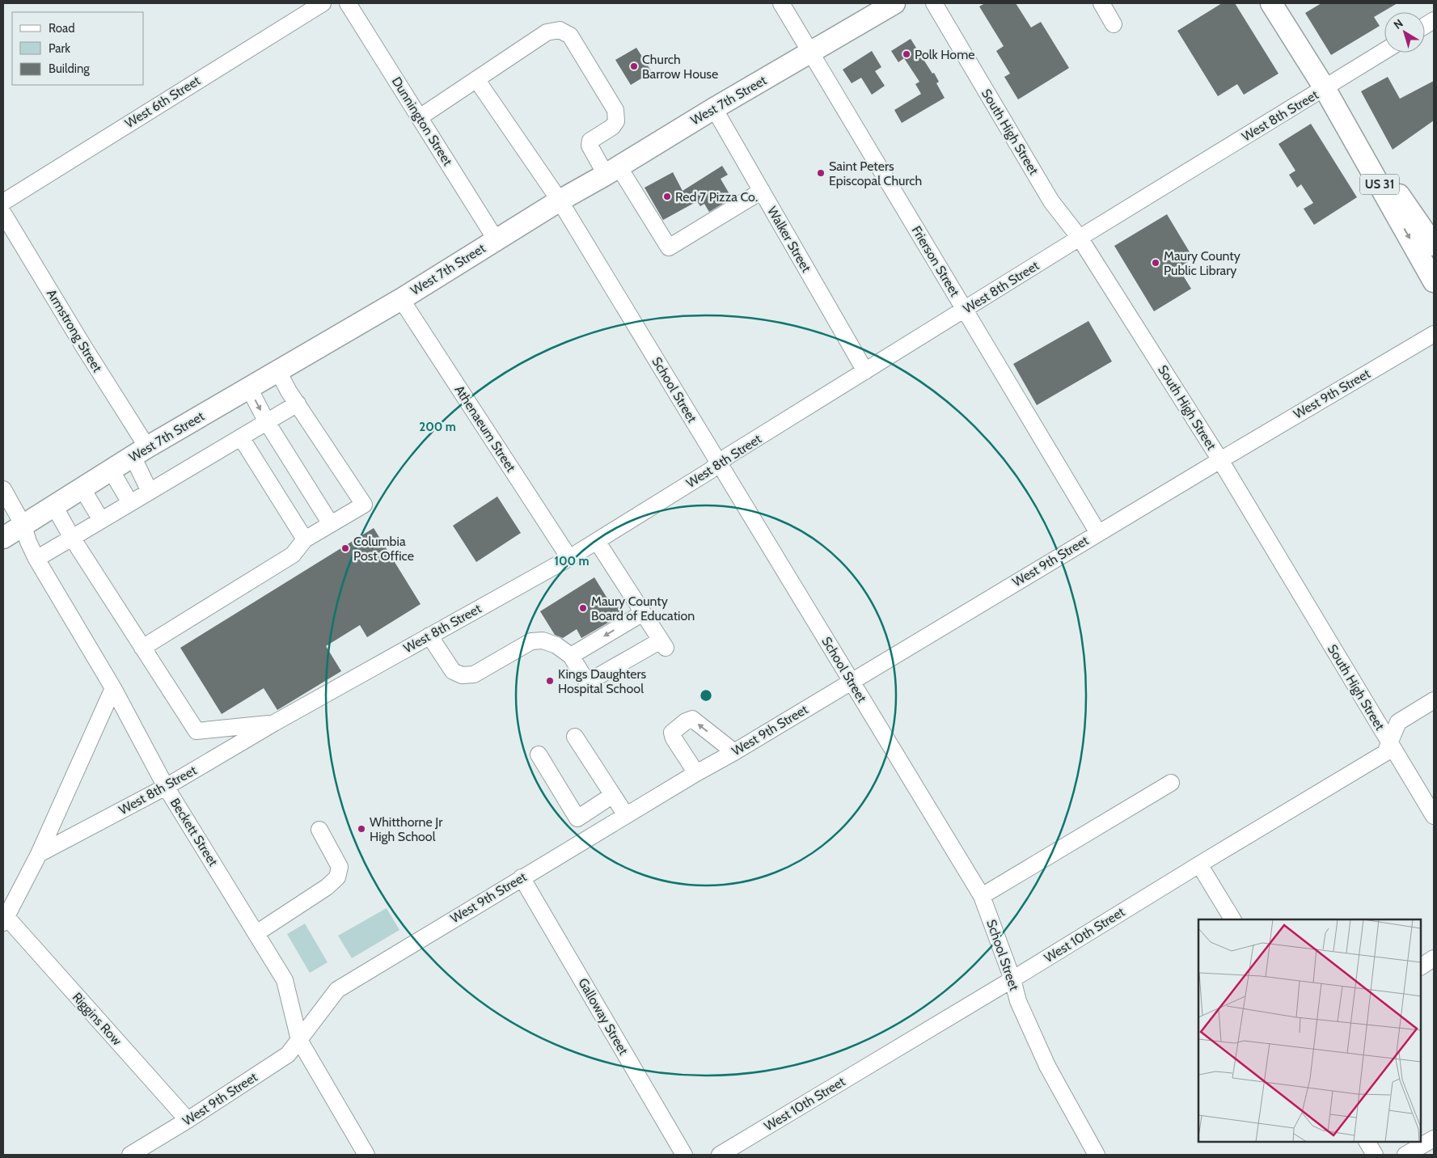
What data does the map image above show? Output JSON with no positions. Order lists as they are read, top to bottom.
{
  "streets": {
    "main road": ["West 7th Street", "US 31"],
    "street": [
      "West 6th Street",
      "West 8th Street",
      "Dunnington Street",
      "South High Street",
      "Walker Street",
      "Frierson Street",
      "Armstrong Street",
      "School Street",
      "West 9th Street",
      "Athenaeum Street",
      "Beckett Street",
      "West 10th Street",
      "Galloway Street",
      "Riggins Row"
    ]
  },
  "crossings": [
    ["West 7th Street", "Dunnington Street"],
    ["West 7th Street", "Walker Street"],
    ["West 7th Street", "Frierson Street"],
    ["West 7th Street", "Armstrong Street"],
    ["West 7th Street", "School Street"],
    ["West 7th Street", "Athenaeum Street"],
    ["West 7th Street", "Beckett Street"],
    ["West 8th Street", "South High Street"],
    ["West 8th Street", "US 31"],
    ["West 8th Street", "Walker Street"],
    ["West 8th Street", "Frierson Street"],
    ["West 8th Street", "School Street"],
    ["West 8th Street", "Athenaeum Street"],
    ["West 8th Street", "Beckett Street"],
    ["South High Street", "West 9th Street"],
    ["South High Street", "West 10th Street"],
    ["Frierson Street", "West 9th Street"],
    ["School Street", "West 9th Street"],
    ["School Street", "West 10th Street"],
    ["West 9th Street", "Beckett Street"],
    ["West 9th Street", "Galloway Street"],
    ["West 9th Street", "Riggins Row"]
  ],
  "places": [
    "Polk Home",
    "Church Barrow House",
    "Saint Peters Episcopal Church",
    "Red 7 Pizza Co.",
    "Maury County Public Library",
    "Columbia Post Office",
    "Maury County Board of Education",
    "Kings Daughters Hospital School",
    "Whitthorne Jr High School"
  ],
  "legend": ["Road", "Park", "Building"],
  "north": "top left",
  "rings": ["200 m", "100 m"]
}
